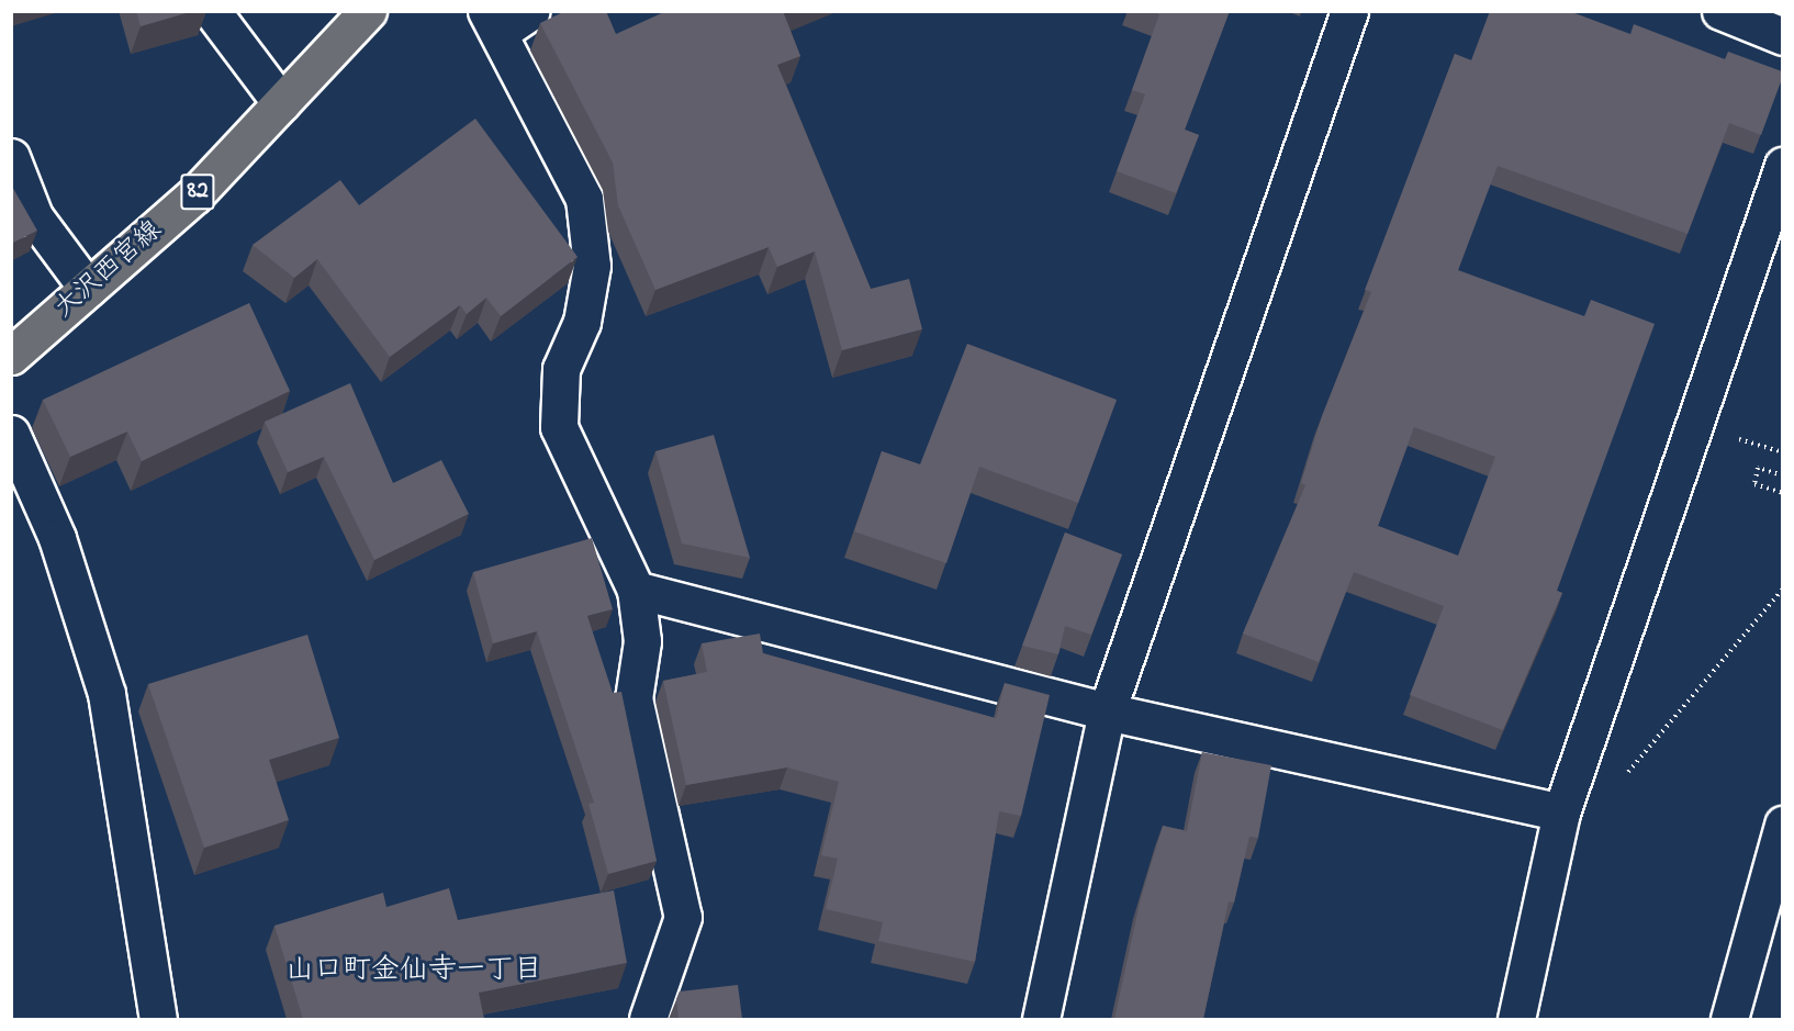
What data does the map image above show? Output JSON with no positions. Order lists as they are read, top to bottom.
{
  "streets": {
    "main road": ["82", "大沢西宮線"]
  },
  "districts": ["山口町金仙寺一丁目"]
}
